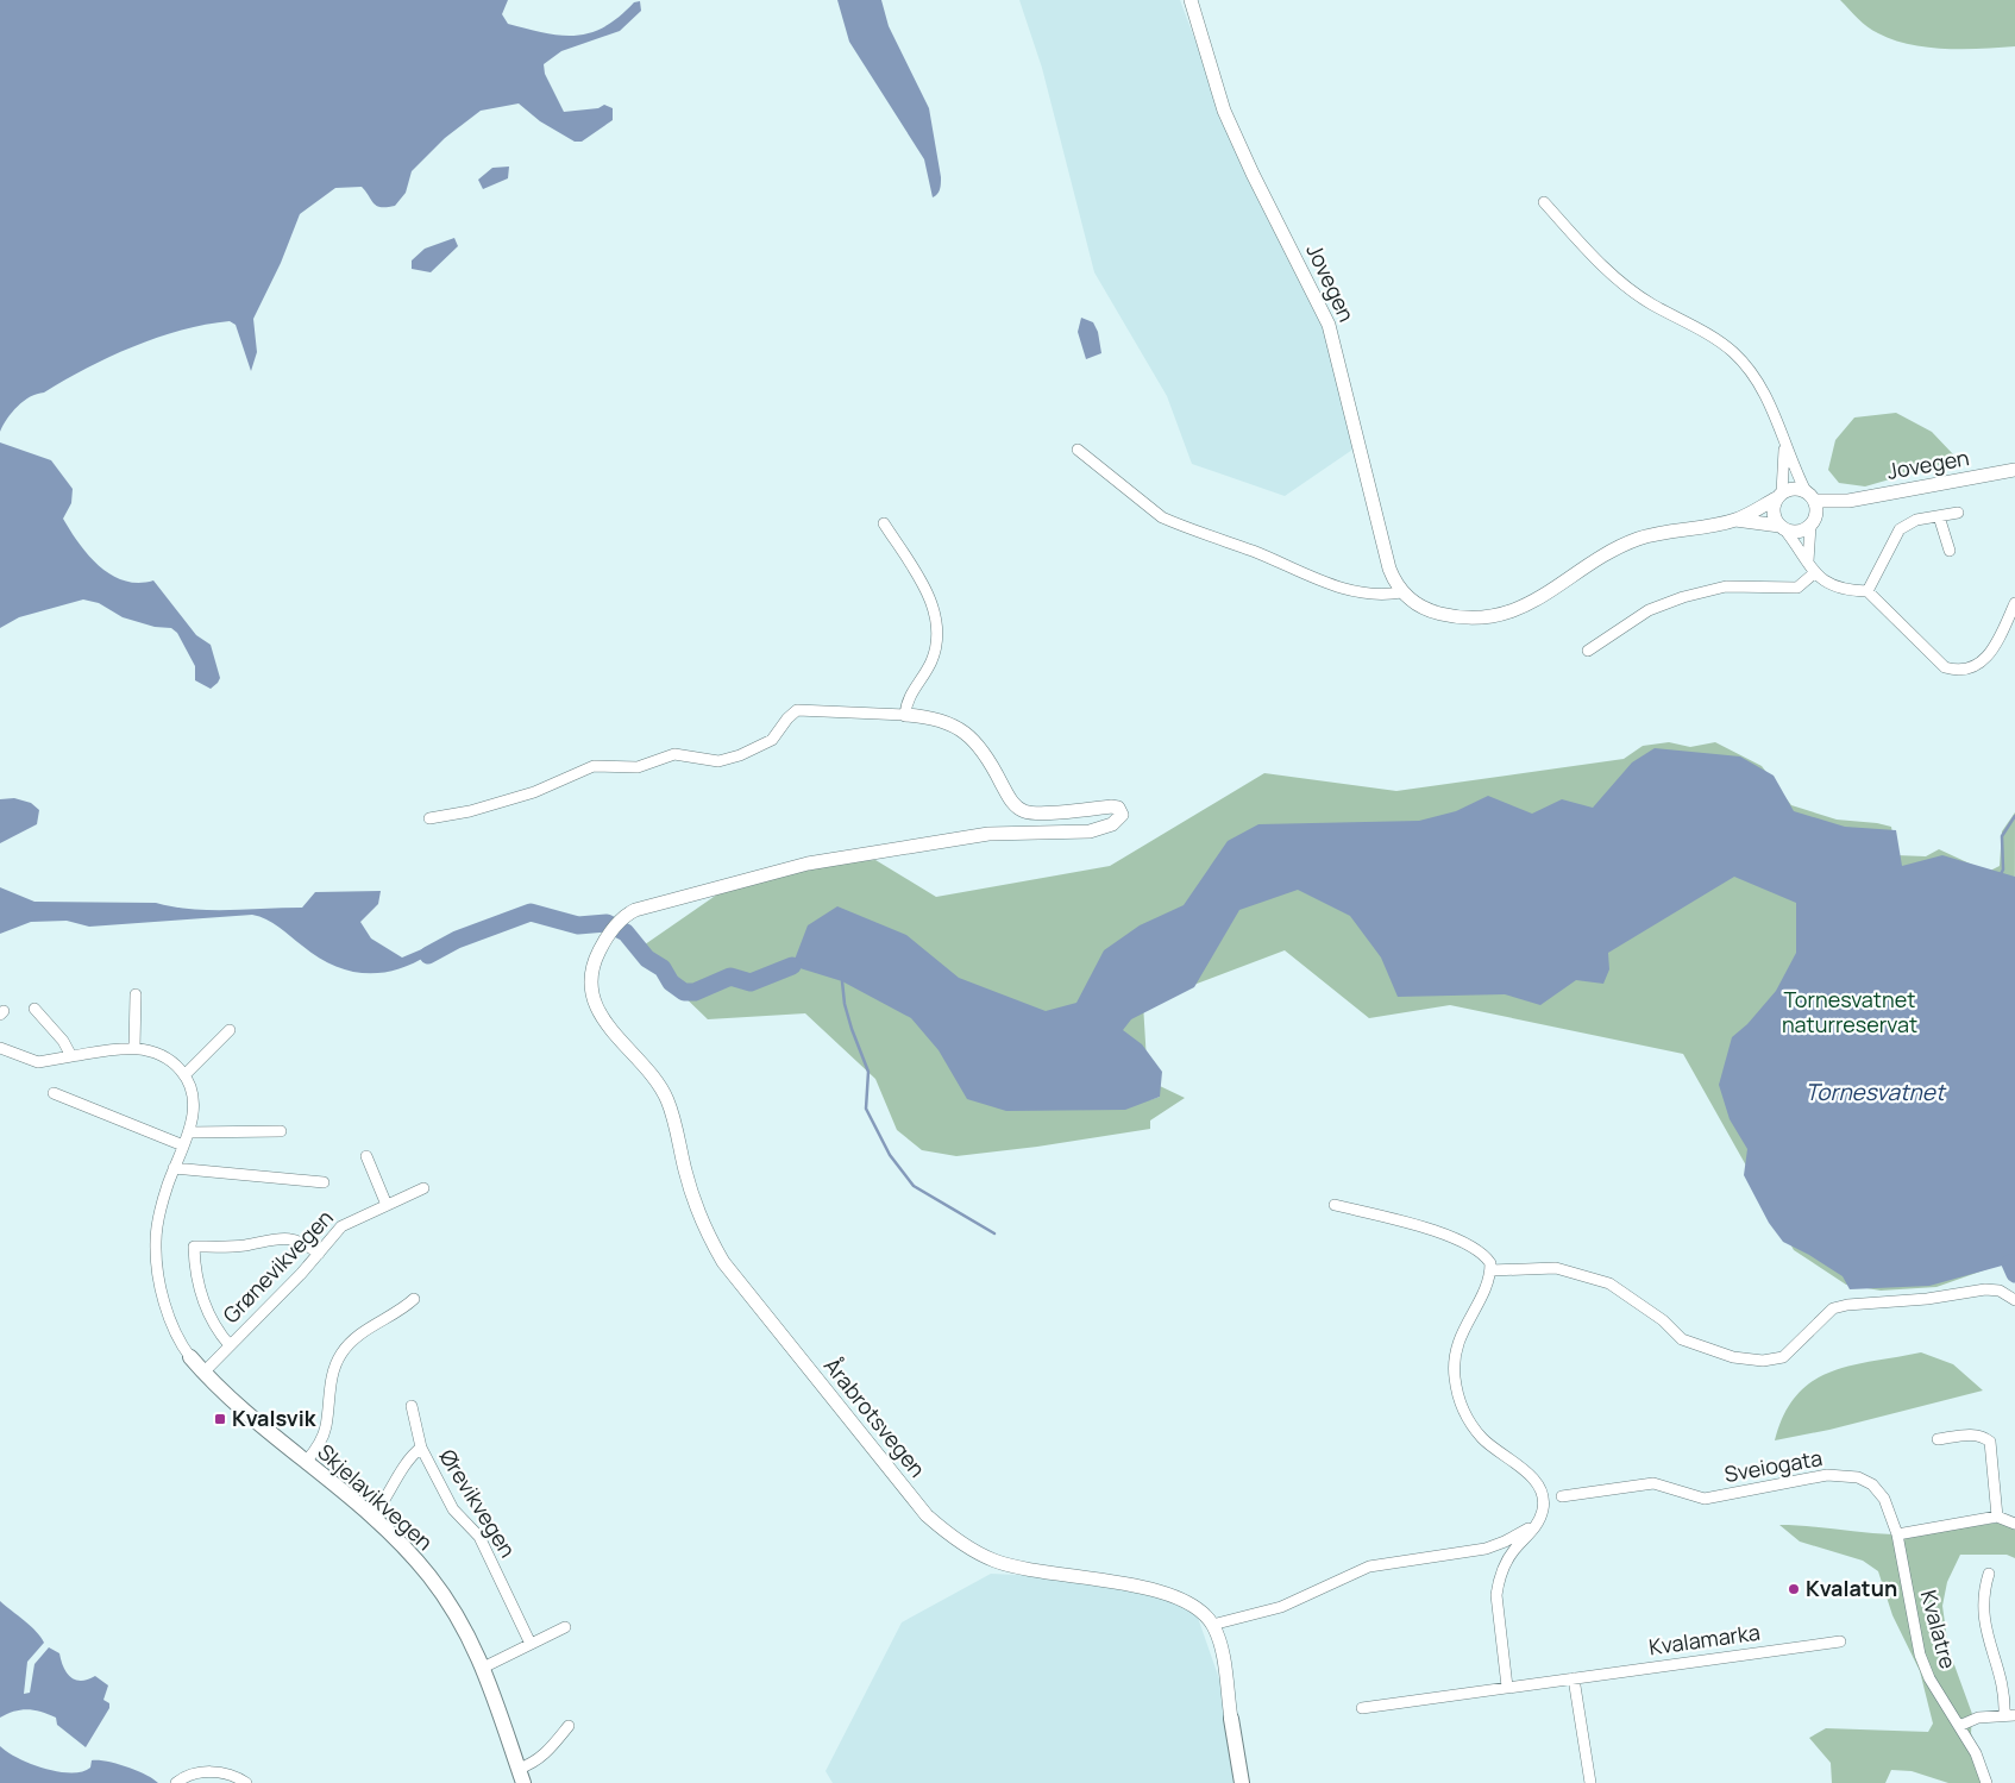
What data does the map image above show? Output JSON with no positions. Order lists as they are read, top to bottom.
{
  "streets": {
    "main road": ["Årabrotsvegen", "Skjelavikvegen"],
    "street": [
      "Jovegen",
      "Grønevikvegen",
      "Sveiogata",
      "Ørevikvegen",
      "Kvalatre",
      "Kvalamarka"
    ]
  },
  "crossings": [
    ["Grønevikvegen", "Skjelavikvegen"],
    ["Sveiogata", "Kvalatre"],
    ["Skjelavikvegen", "Ørevikvegen"]
  ],
  "water": ["Tornesvatnet"],
  "parks": ["Tornesvatnet naturreservat"],
  "places": {
    "transit": ["Kvalsvik"],
    "other": ["Kvalatun"]
  }
}
